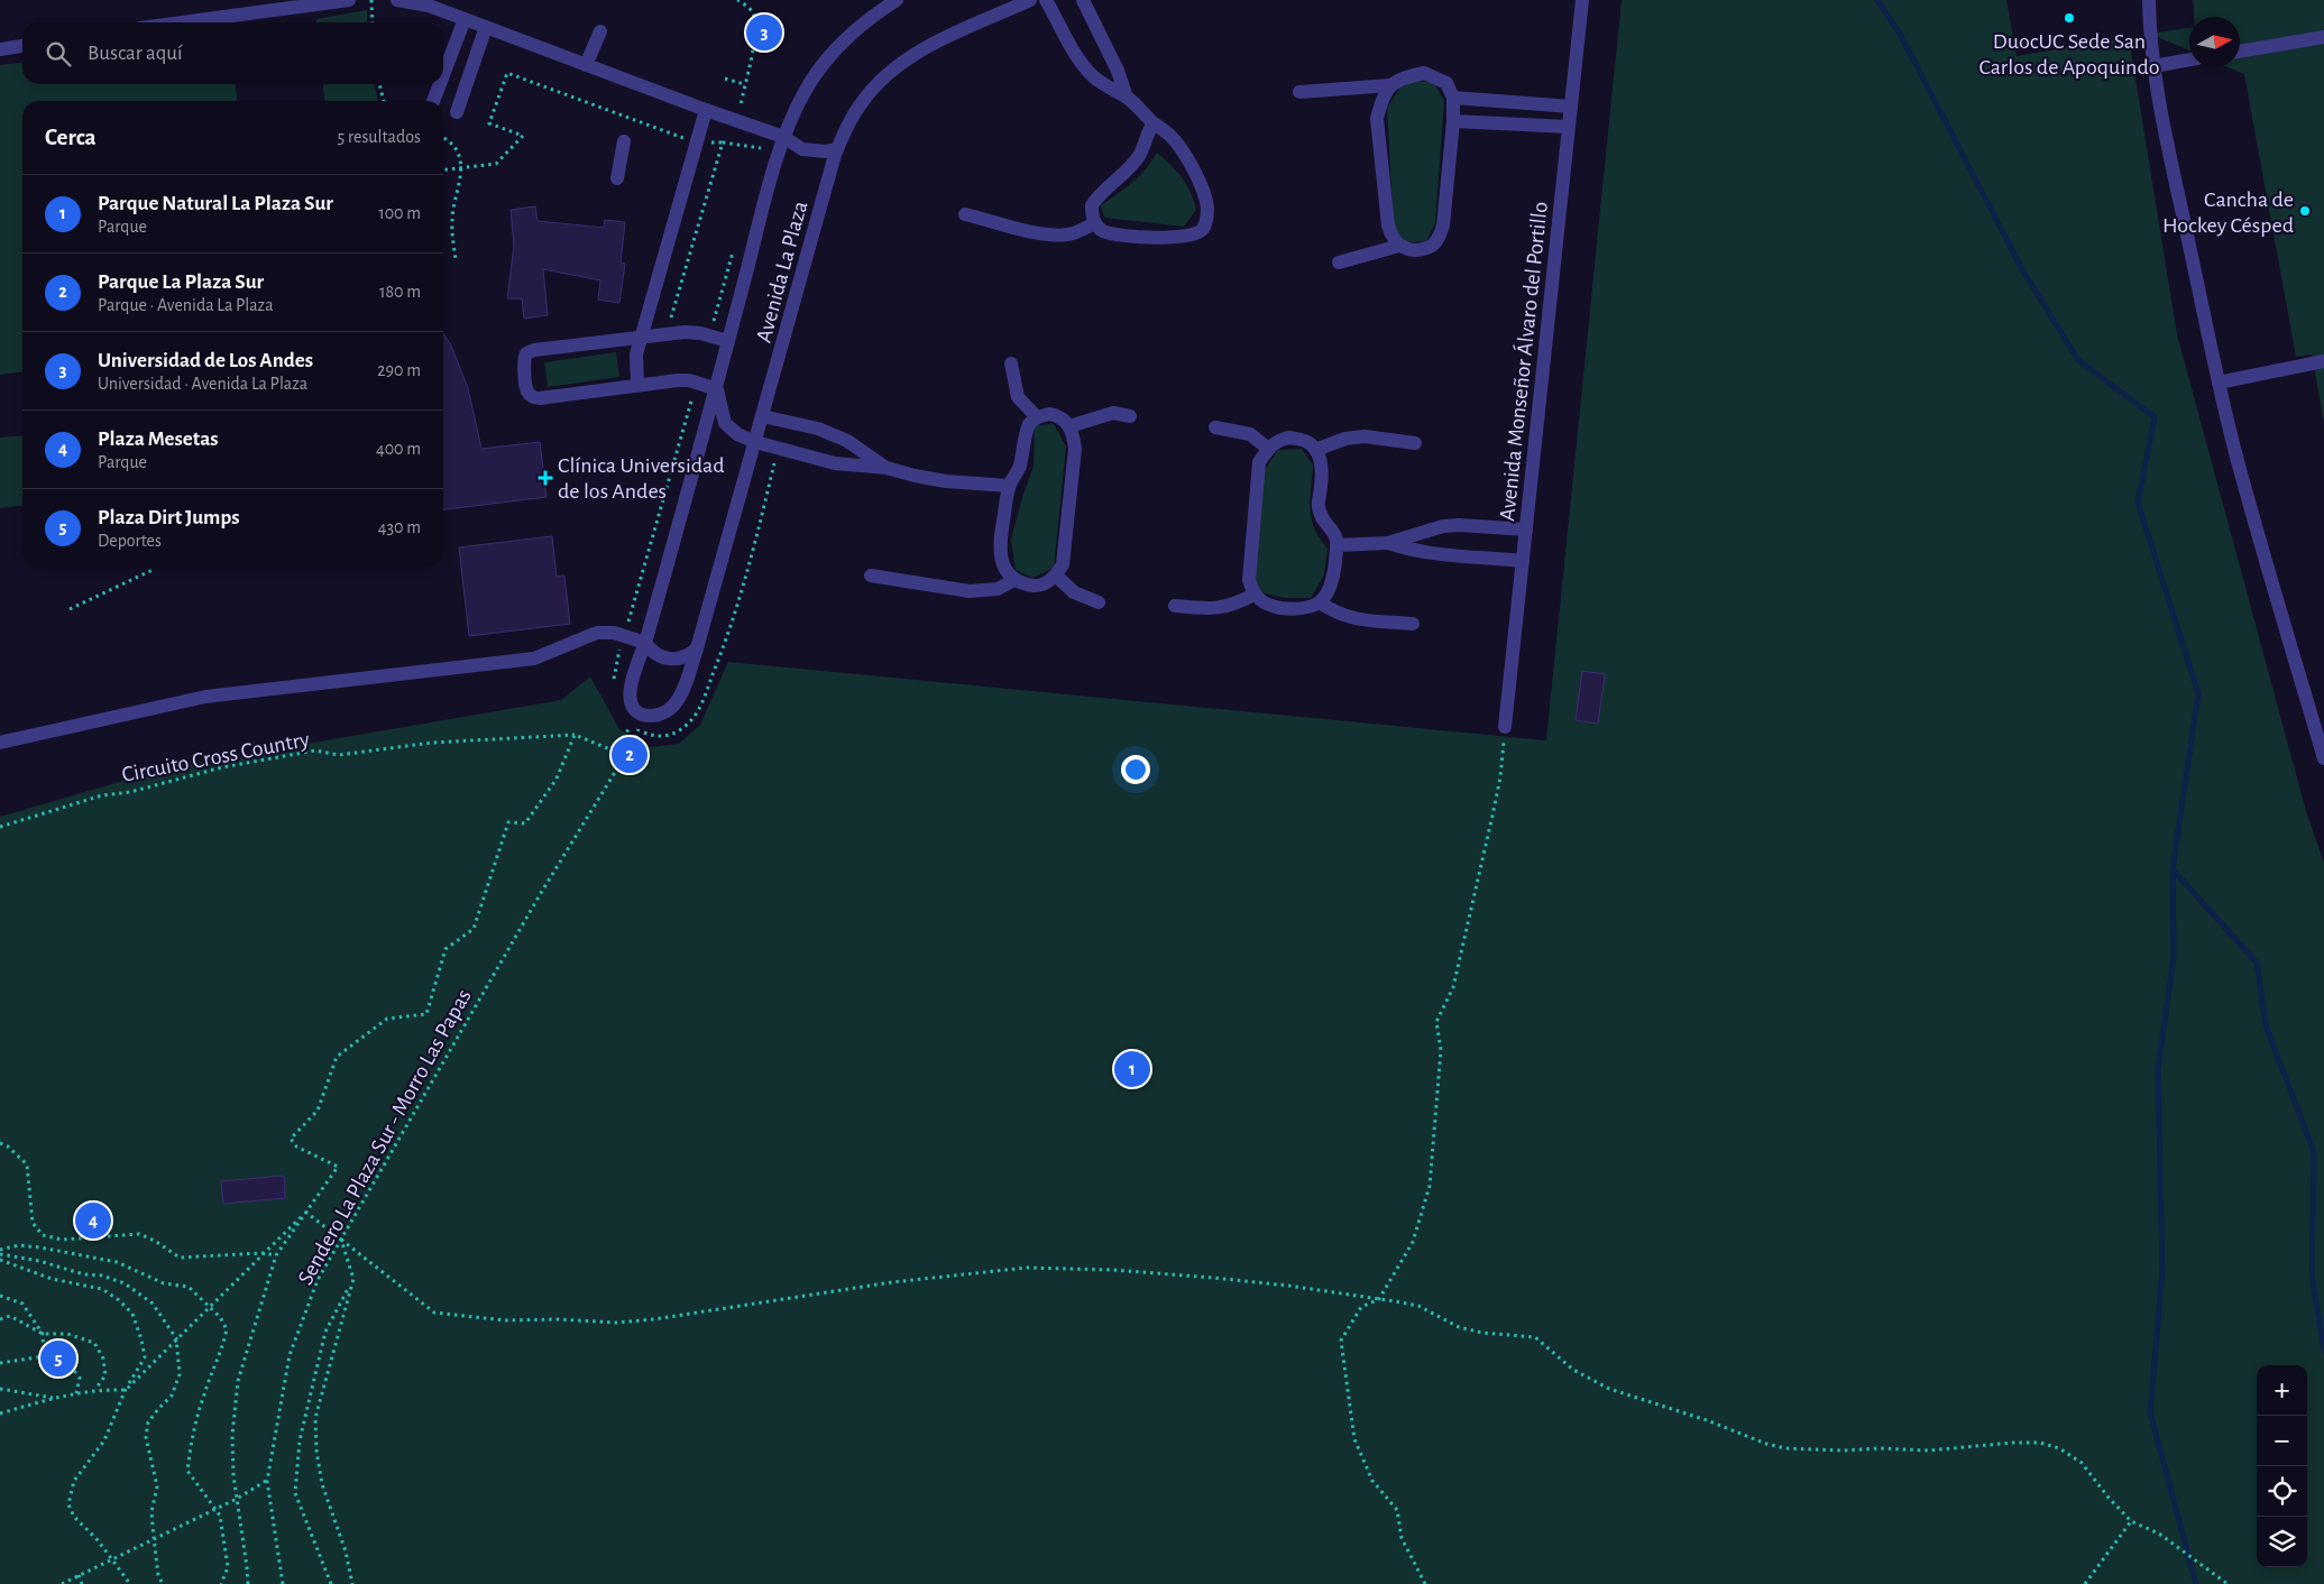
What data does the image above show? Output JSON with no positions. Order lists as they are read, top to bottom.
{
  "streets": {
    "street": ["Avenida La Plaza", "Avenida Monseñor Álvaro del Portillo"],
    "path": ["Circuito Cross Country", "Sendero La Plaza Sur - Morro Las Papas"]
  },
  "places": {
    "other": ["DuocUC Sede San Carlos de Apoquindo", "Cancha de Hockey Césped"],
    "health": ["Clínica Universidad de los Andes"]
  },
  "north": "right",
  "page": {
    "pins": [
      "3",
      "2",
      "1",
      "4",
      "5"
    ],
    "search": "Buscar aquí",
    "heading": ["Cerca", "5 resultados"],
    "list": [
      {
        "mark": "1",
        "name": "Parque Natural La Plaza Sur",
        "note": "Parque",
        "value": "100 m"
      },
      {
        "mark": "2",
        "name": "Parque La Plaza Sur",
        "note": "Parque · Avenida La Plaza",
        "value": "180 m"
      },
      {
        "mark": "3",
        "name": "Universidad de Los Andes",
        "note": "Universidad · Avenida La Plaza",
        "value": "290 m"
      },
      {
        "mark": "4",
        "name": "Plaza Mesetas",
        "note": "Parque",
        "value": "400 m"
      },
      {
        "mark": "5",
        "name": "Plaza Dirt Jumps",
        "note": "Deportes",
        "value": "430 m"
      }
    ],
    "map_buttons": ["+", "−"]
  }
}
